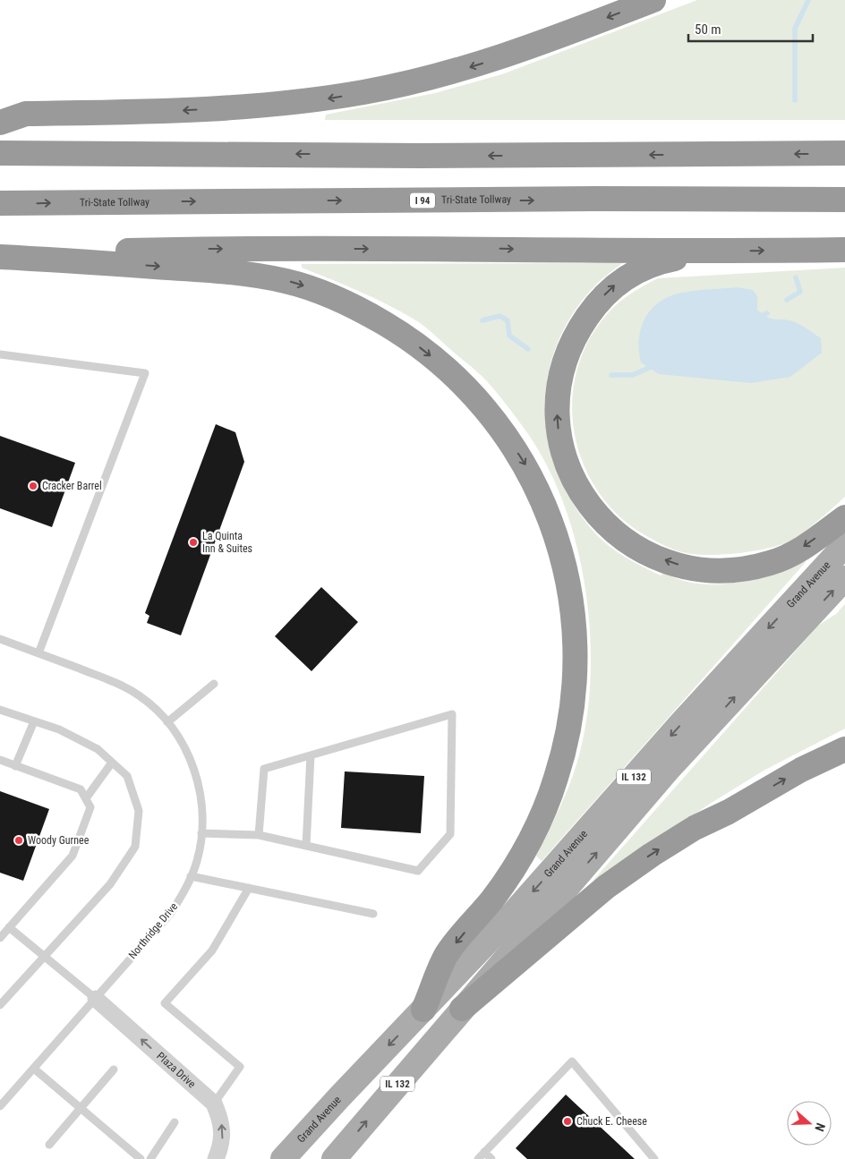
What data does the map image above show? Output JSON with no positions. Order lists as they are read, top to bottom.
{
  "streets": {
    "highway": ["I 94", "Tri-State Tollway"],
    "main road": ["Grand Avenue", "IL 132"],
    "street": ["Plaza Drive"],
    "lane": ["Northridge Drive"]
  },
  "crossings": [
    ["Northridge Drive", "Plaza Drive"]
  ],
  "one_way": ["Plaza Drive"],
  "places": [
    "Cracker Barrel",
    "La Quinta Inn & Suites",
    "Woody Gurnee",
    "Chuck E. Cheese"
  ],
  "scale_bar": "50 m",
  "north": "right"
}
